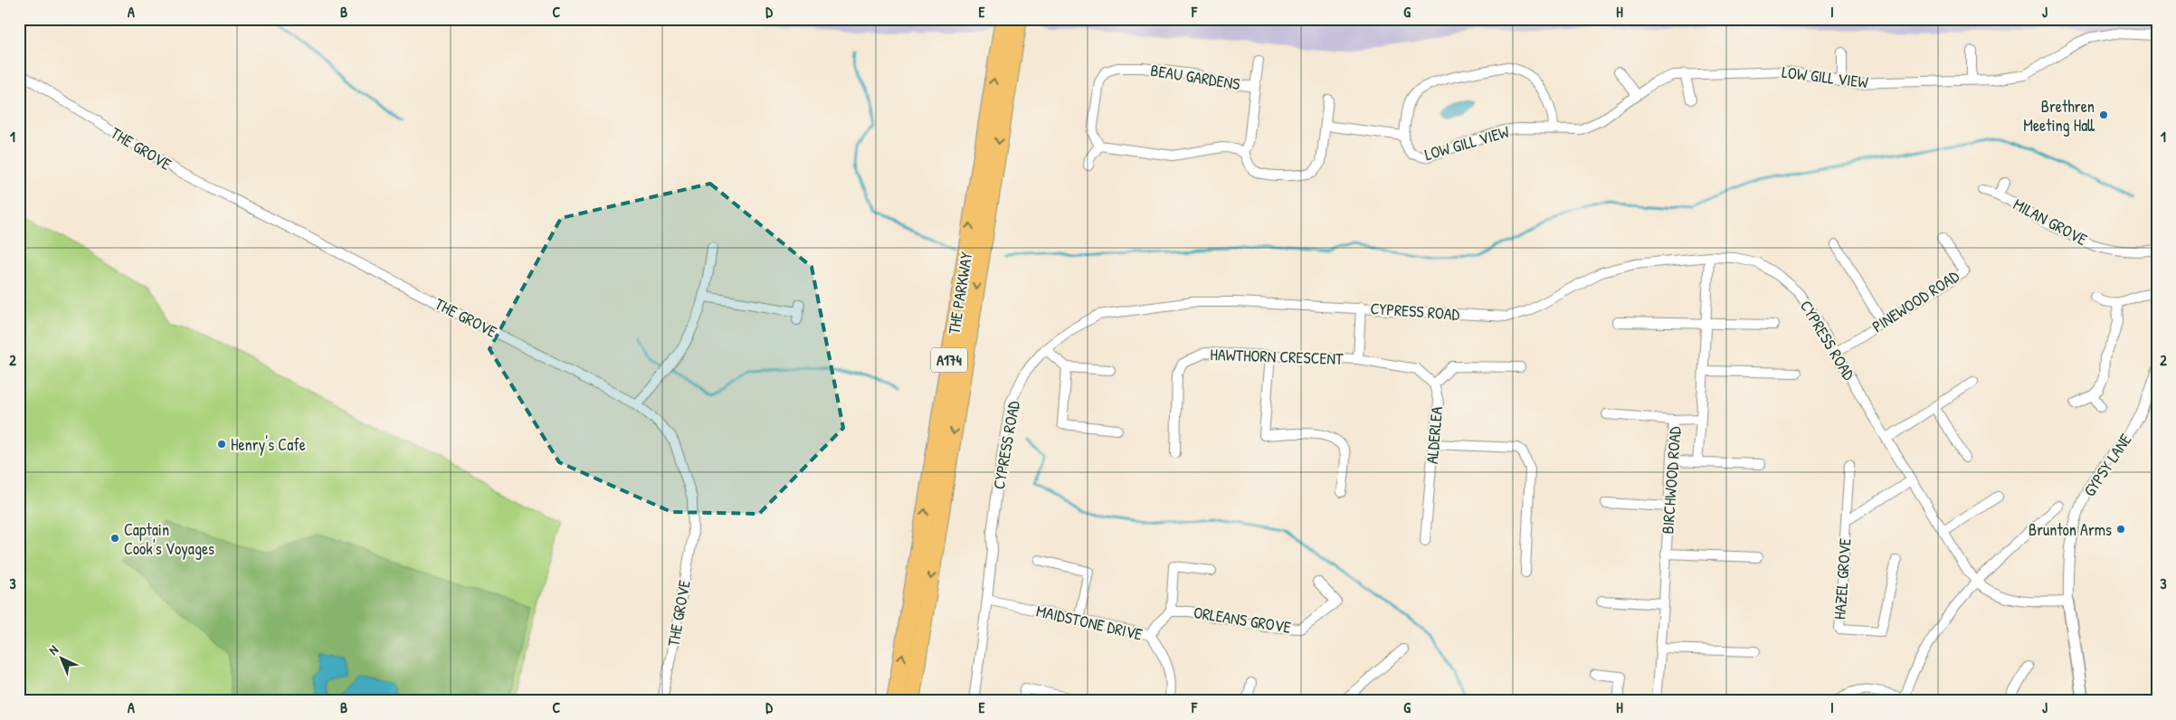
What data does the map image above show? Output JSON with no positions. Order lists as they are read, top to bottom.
{
  "streets": {
    "highway": ["THE PARKWAY", "A174"],
    "street": [
      "BEAU GARDENS",
      "LOW GILL VIEW",
      "THE GROVE",
      "MILAN GROVE",
      "PINEWOOD ROAD",
      "CYPRESS ROAD",
      "HAWTHORN CRESCENT",
      "ALDERLEA",
      "GYPSY LANE",
      "BIRCHWOOD ROAD",
      "HAZEL GROVE",
      "ORLEANS GROVE",
      "MAIDSTONE DRIVE"
    ]
  },
  "crossings": [
    ["PINEWOOD ROAD", "CYPRESS ROAD"],
    ["CYPRESS ROAD", "HAWTHORN CRESCENT"],
    ["CYPRESS ROAD", "BIRCHWOOD ROAD"],
    ["CYPRESS ROAD", "HAZEL GROVE"],
    ["CYPRESS ROAD", "MAIDSTONE DRIVE"],
    ["HAWTHORN CRESCENT", "ALDERLEA"],
    ["ORLEANS GROVE", "MAIDSTONE DRIVE"]
  ],
  "places": [
    "Brethren Meeting Hall",
    "Henry's Cafe",
    "Brunton Arms",
    "Captain Cook's Voyages"
  ],
  "north": "top left",
  "grid": {
    "columns": [
      "A",
      "B",
      "C",
      "D",
      "E",
      "F",
      "G",
      "H",
      "I",
      "J"
    ],
    "rows": ["1", "2", "3"]
  }
}
